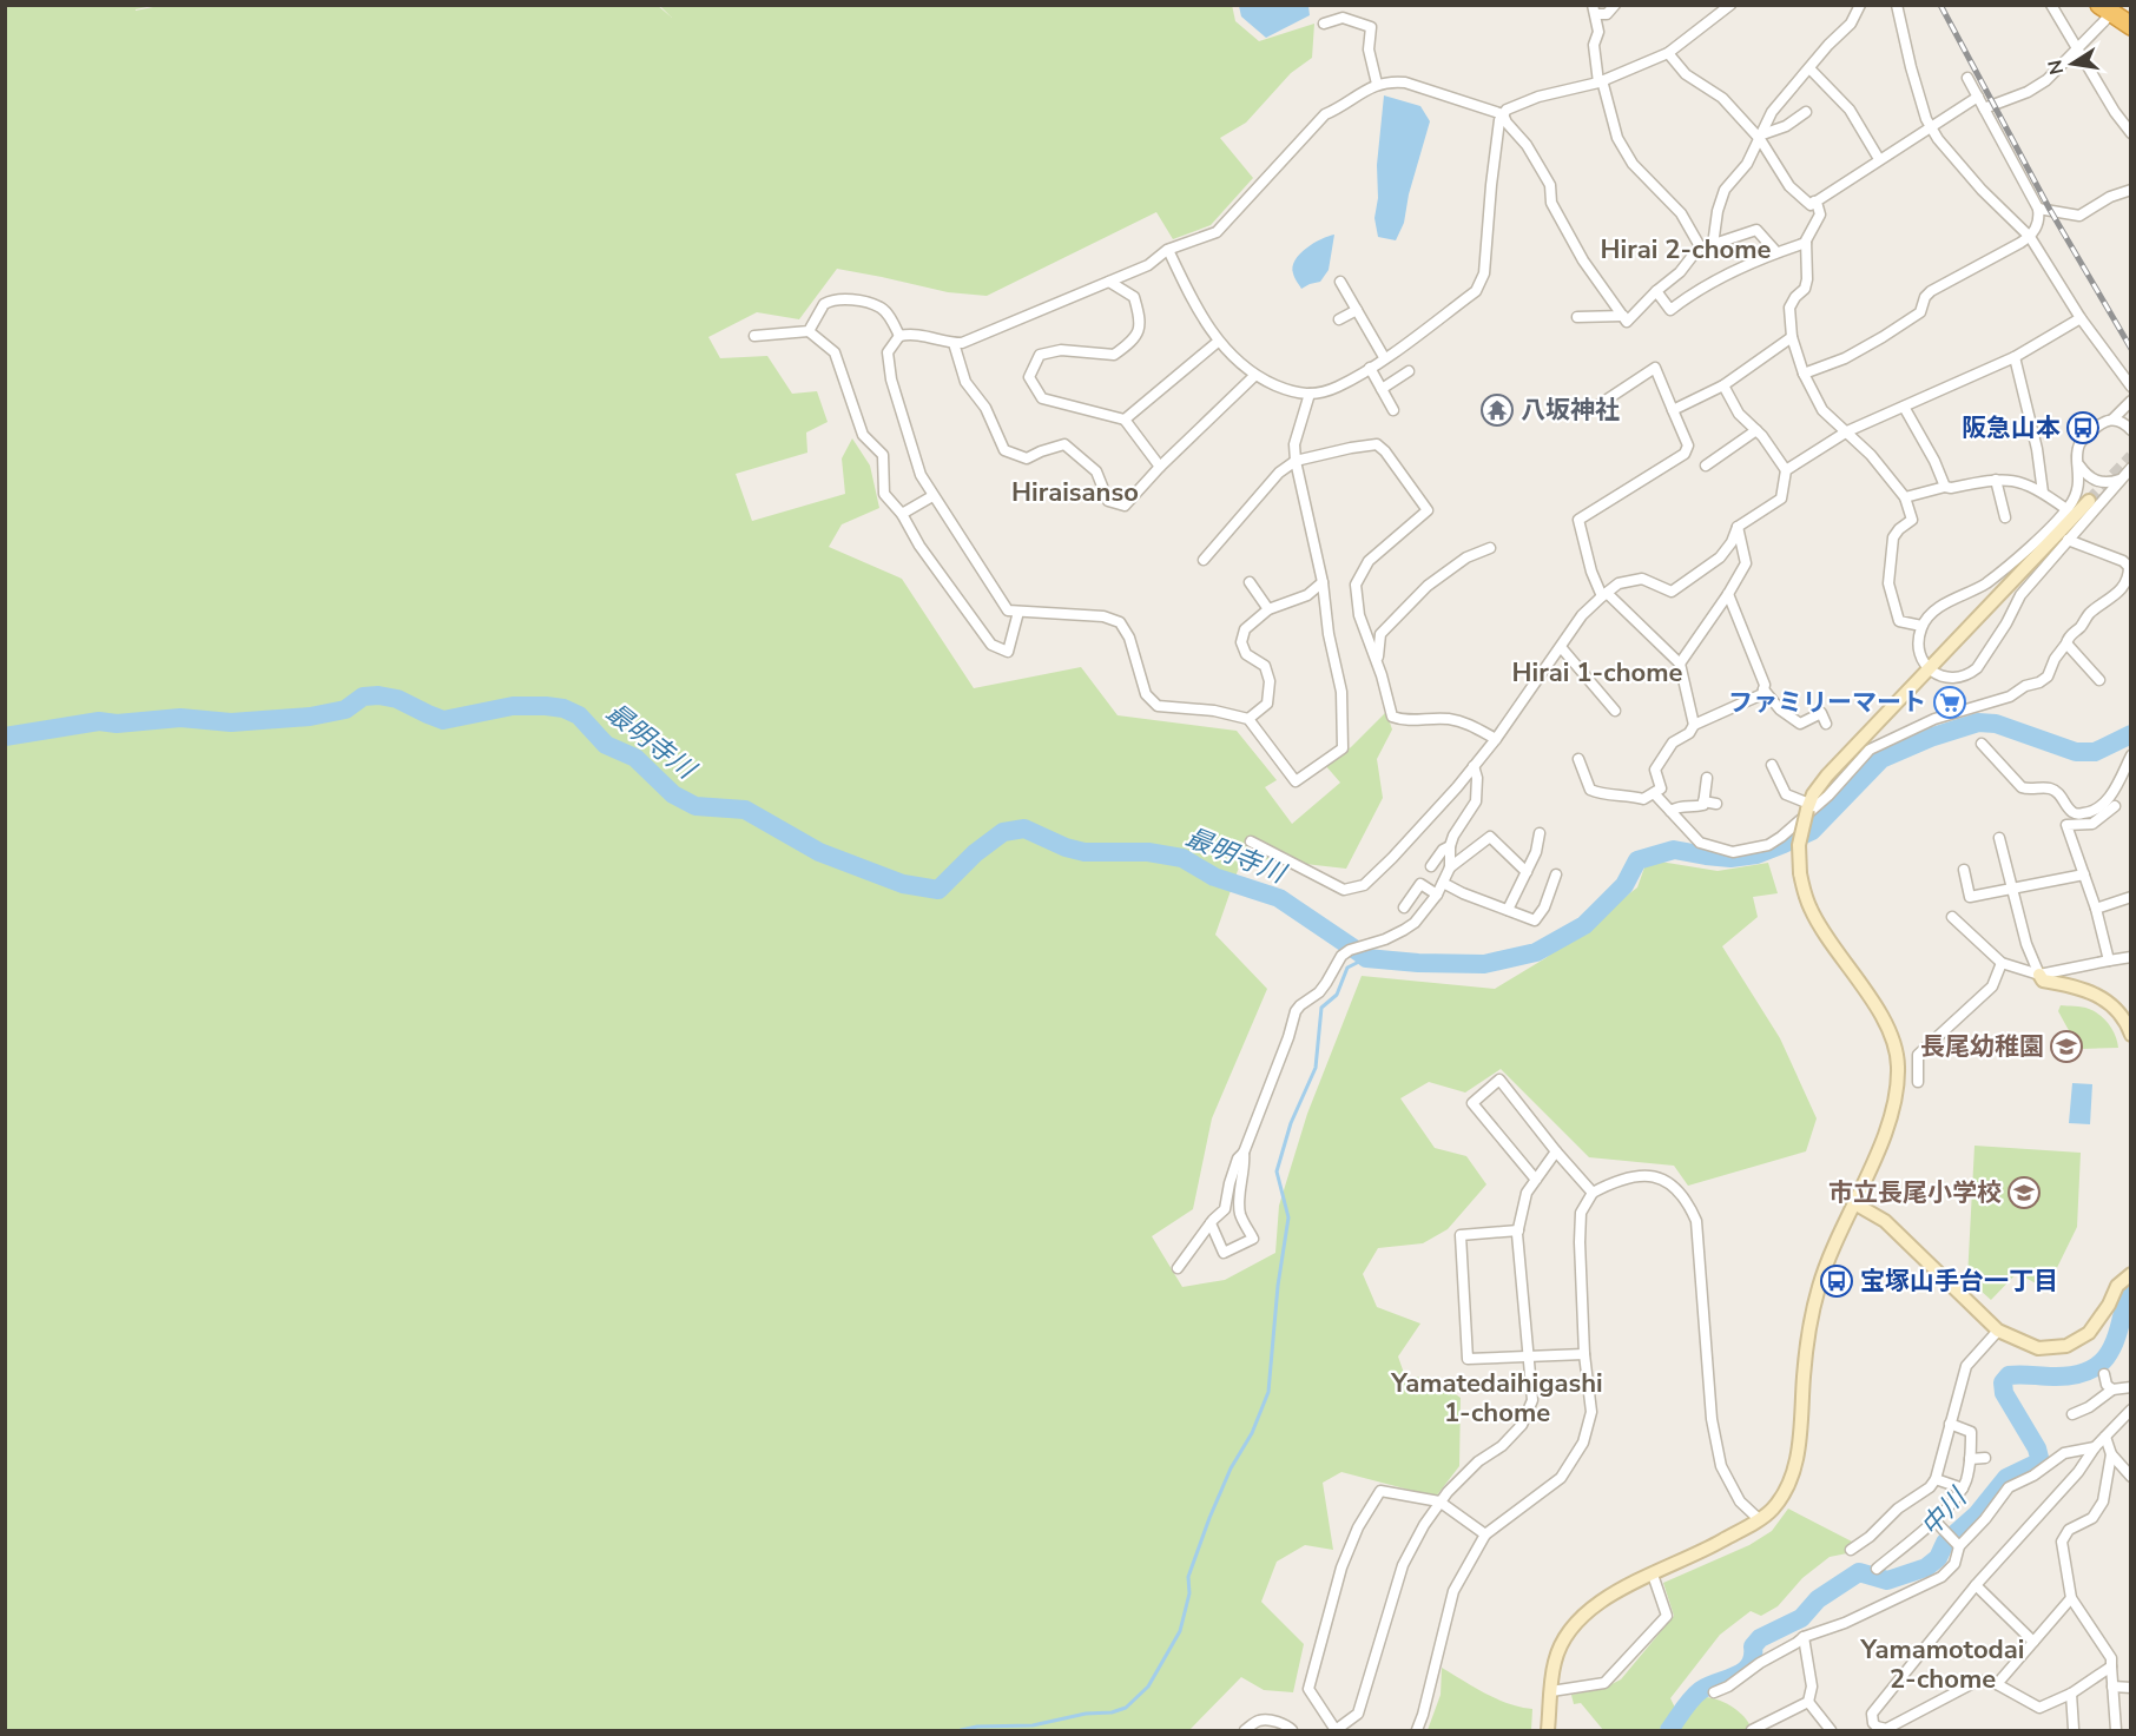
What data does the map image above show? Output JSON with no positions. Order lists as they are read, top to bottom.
{
  "districts": [
    "Hirai 2-chome",
    "Hiraisanso",
    "Hirai 1-chome",
    "Yamatedaihigashi 1-chome",
    "Yamamotodai 2-chome"
  ],
  "water": ["最明寺川", "中川"],
  "places": {
    "temple": ["八坂神社"],
    "bus stop": ["阪急山本", "宝塚山手台一丁目"],
    "supermarket": ["ファミリーマート"],
    "school or university": ["長尾幼稚園", "市立長尾小学校"]
  },
  "north": "left"
}
